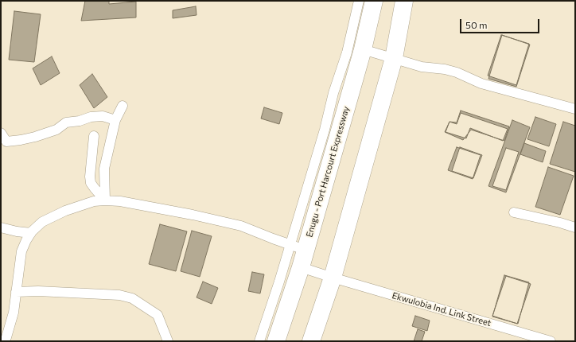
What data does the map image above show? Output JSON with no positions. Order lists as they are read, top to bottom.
{
  "streets": {
    "highway": ["Enugu - Port Harcourt Expressway"],
    "street": ["Ekwulobia Ind. Link Street"]
  },
  "crossings": [
    ["Enugu - Port Harcourt Expressway", "Ekwulobia Ind. Link Street"]
  ],
  "scale_bar": "50 m"
}
